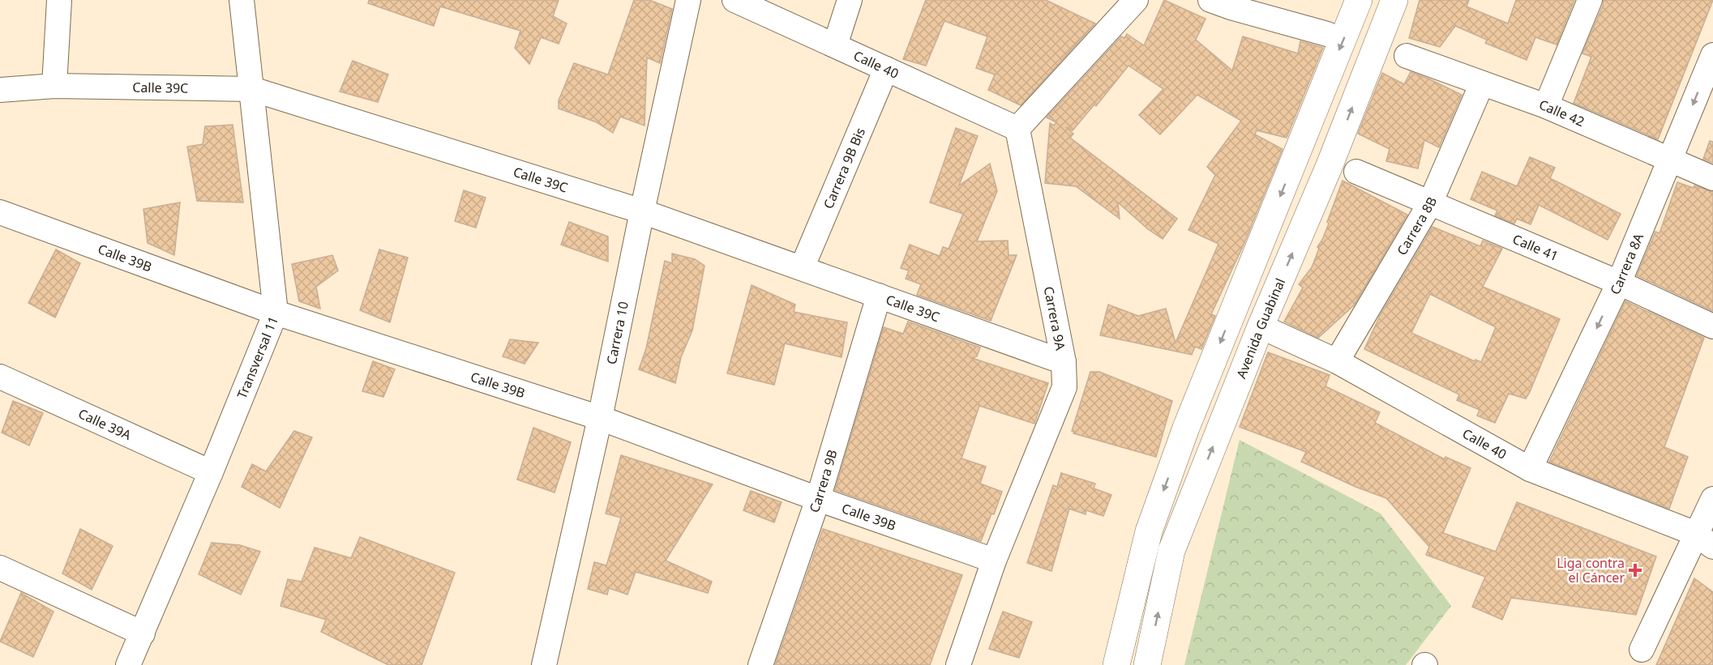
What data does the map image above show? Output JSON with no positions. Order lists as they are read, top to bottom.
{
  "streets": {
    "main road": ["Avenida Guabinal"],
    "street": [
      "Calle 40",
      "Calle 39C",
      "Calle 42",
      "Carrera 9B Bis",
      "Carrera 8B",
      "Calle 41",
      "Calle 39B",
      "Carrera 8A",
      "Carrera 9A",
      "Carrera 10",
      "Transversal 11",
      "Calle 39A",
      "Carrera 9B"
    ]
  },
  "crossings": [
    ["Calle 40", "Carrera 9B Bis"],
    ["Calle 40", "Carrera 8B"],
    ["Calle 40", "Carrera 8A"],
    ["Calle 40", "Carrera 9A"],
    ["Calle 40", "Avenida Guabinal"],
    ["Calle 39C", "Carrera 9B Bis"],
    ["Calle 39C", "Carrera 9A"],
    ["Calle 39C", "Carrera 10"],
    ["Calle 39C", "Transversal 11"],
    ["Calle 39C", "Carrera 9B"],
    ["Calle 42", "Carrera 8B"],
    ["Calle 42", "Carrera 8A"],
    ["Carrera 8B", "Calle 41"],
    ["Calle 41", "Carrera 8A"],
    ["Calle 39B", "Carrera 9A"],
    ["Calle 39B", "Carrera 10"],
    ["Calle 39B", "Transversal 11"],
    ["Calle 39B", "Carrera 9B"],
    ["Transversal 11", "Calle 39A"]
  ],
  "places": {
    "health": ["Liga contra el Cáncer"]
  }
}
